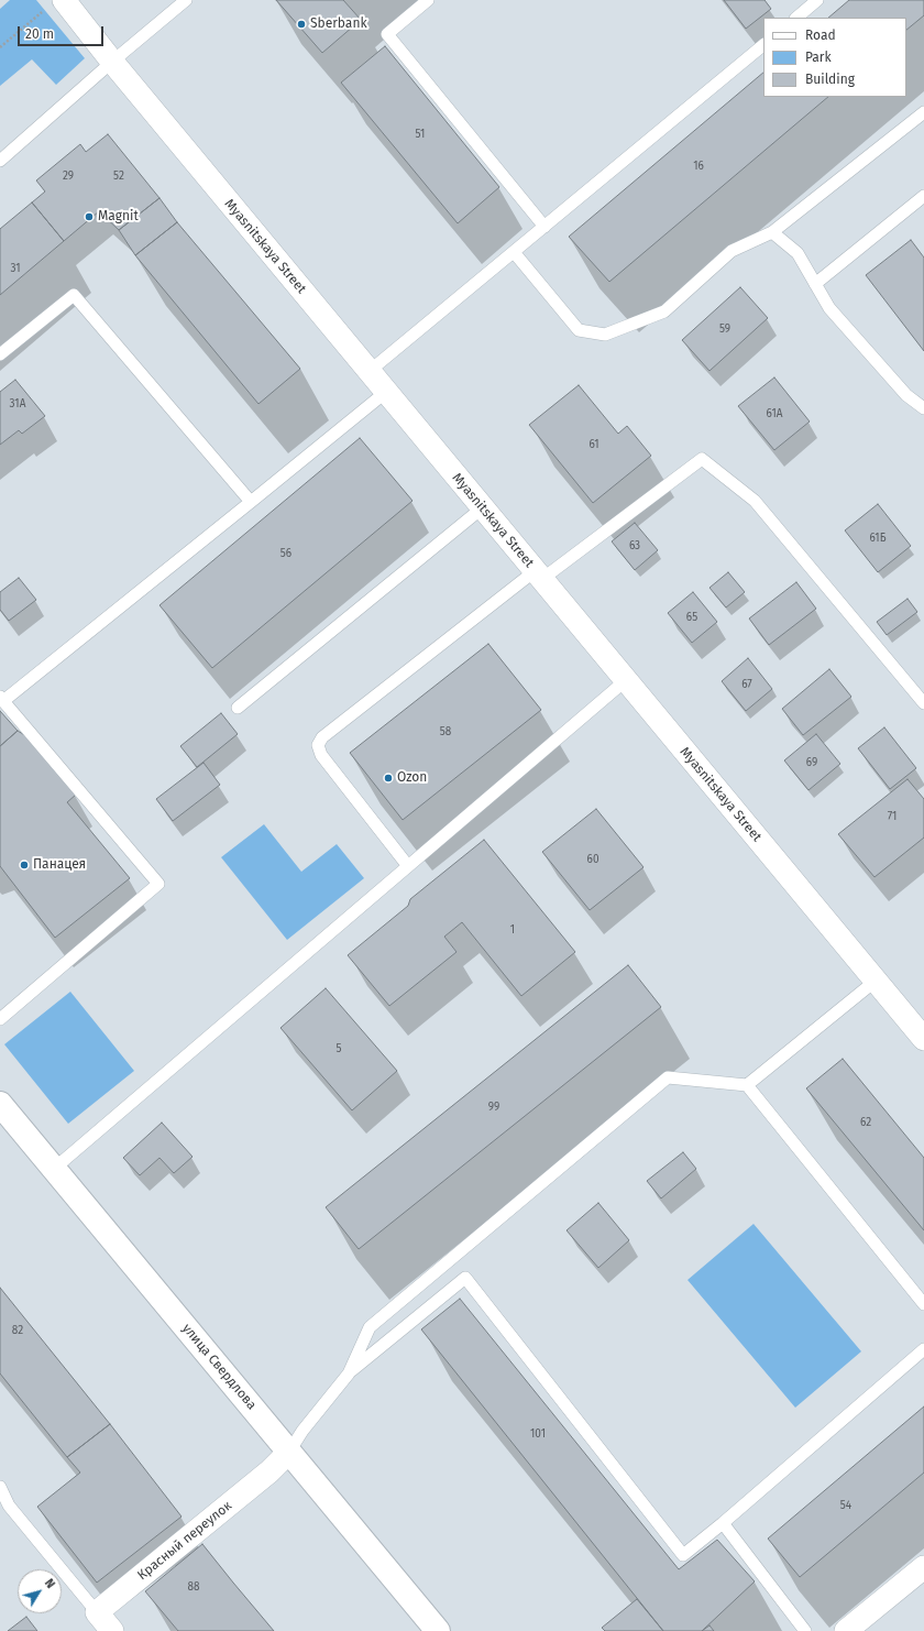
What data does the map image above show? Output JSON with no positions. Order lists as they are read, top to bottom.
{
  "streets": {
    "street": ["Myasnitskaya Street", "улица Свердлова", "Красный переулок"]
  },
  "crossings": [
    ["улица Свердлова", "Красный переулок"]
  ],
  "places": [
    "Sberbank",
    "Magnit",
    "Ozon",
    "Панацея"
  ],
  "house_numbers": [
    "51",
    "16",
    "29",
    "52",
    "31",
    "59",
    "31А",
    "61А",
    "61",
    "61Б",
    "63",
    "56",
    "65",
    "67",
    "58",
    "69",
    "71",
    "60",
    "1",
    "5",
    "99",
    "62",
    "82",
    "101",
    "54",
    "88"
  ],
  "legend": ["Road", "Park", "Building"],
  "scale_bar": "20 m",
  "north": "top right"
}
